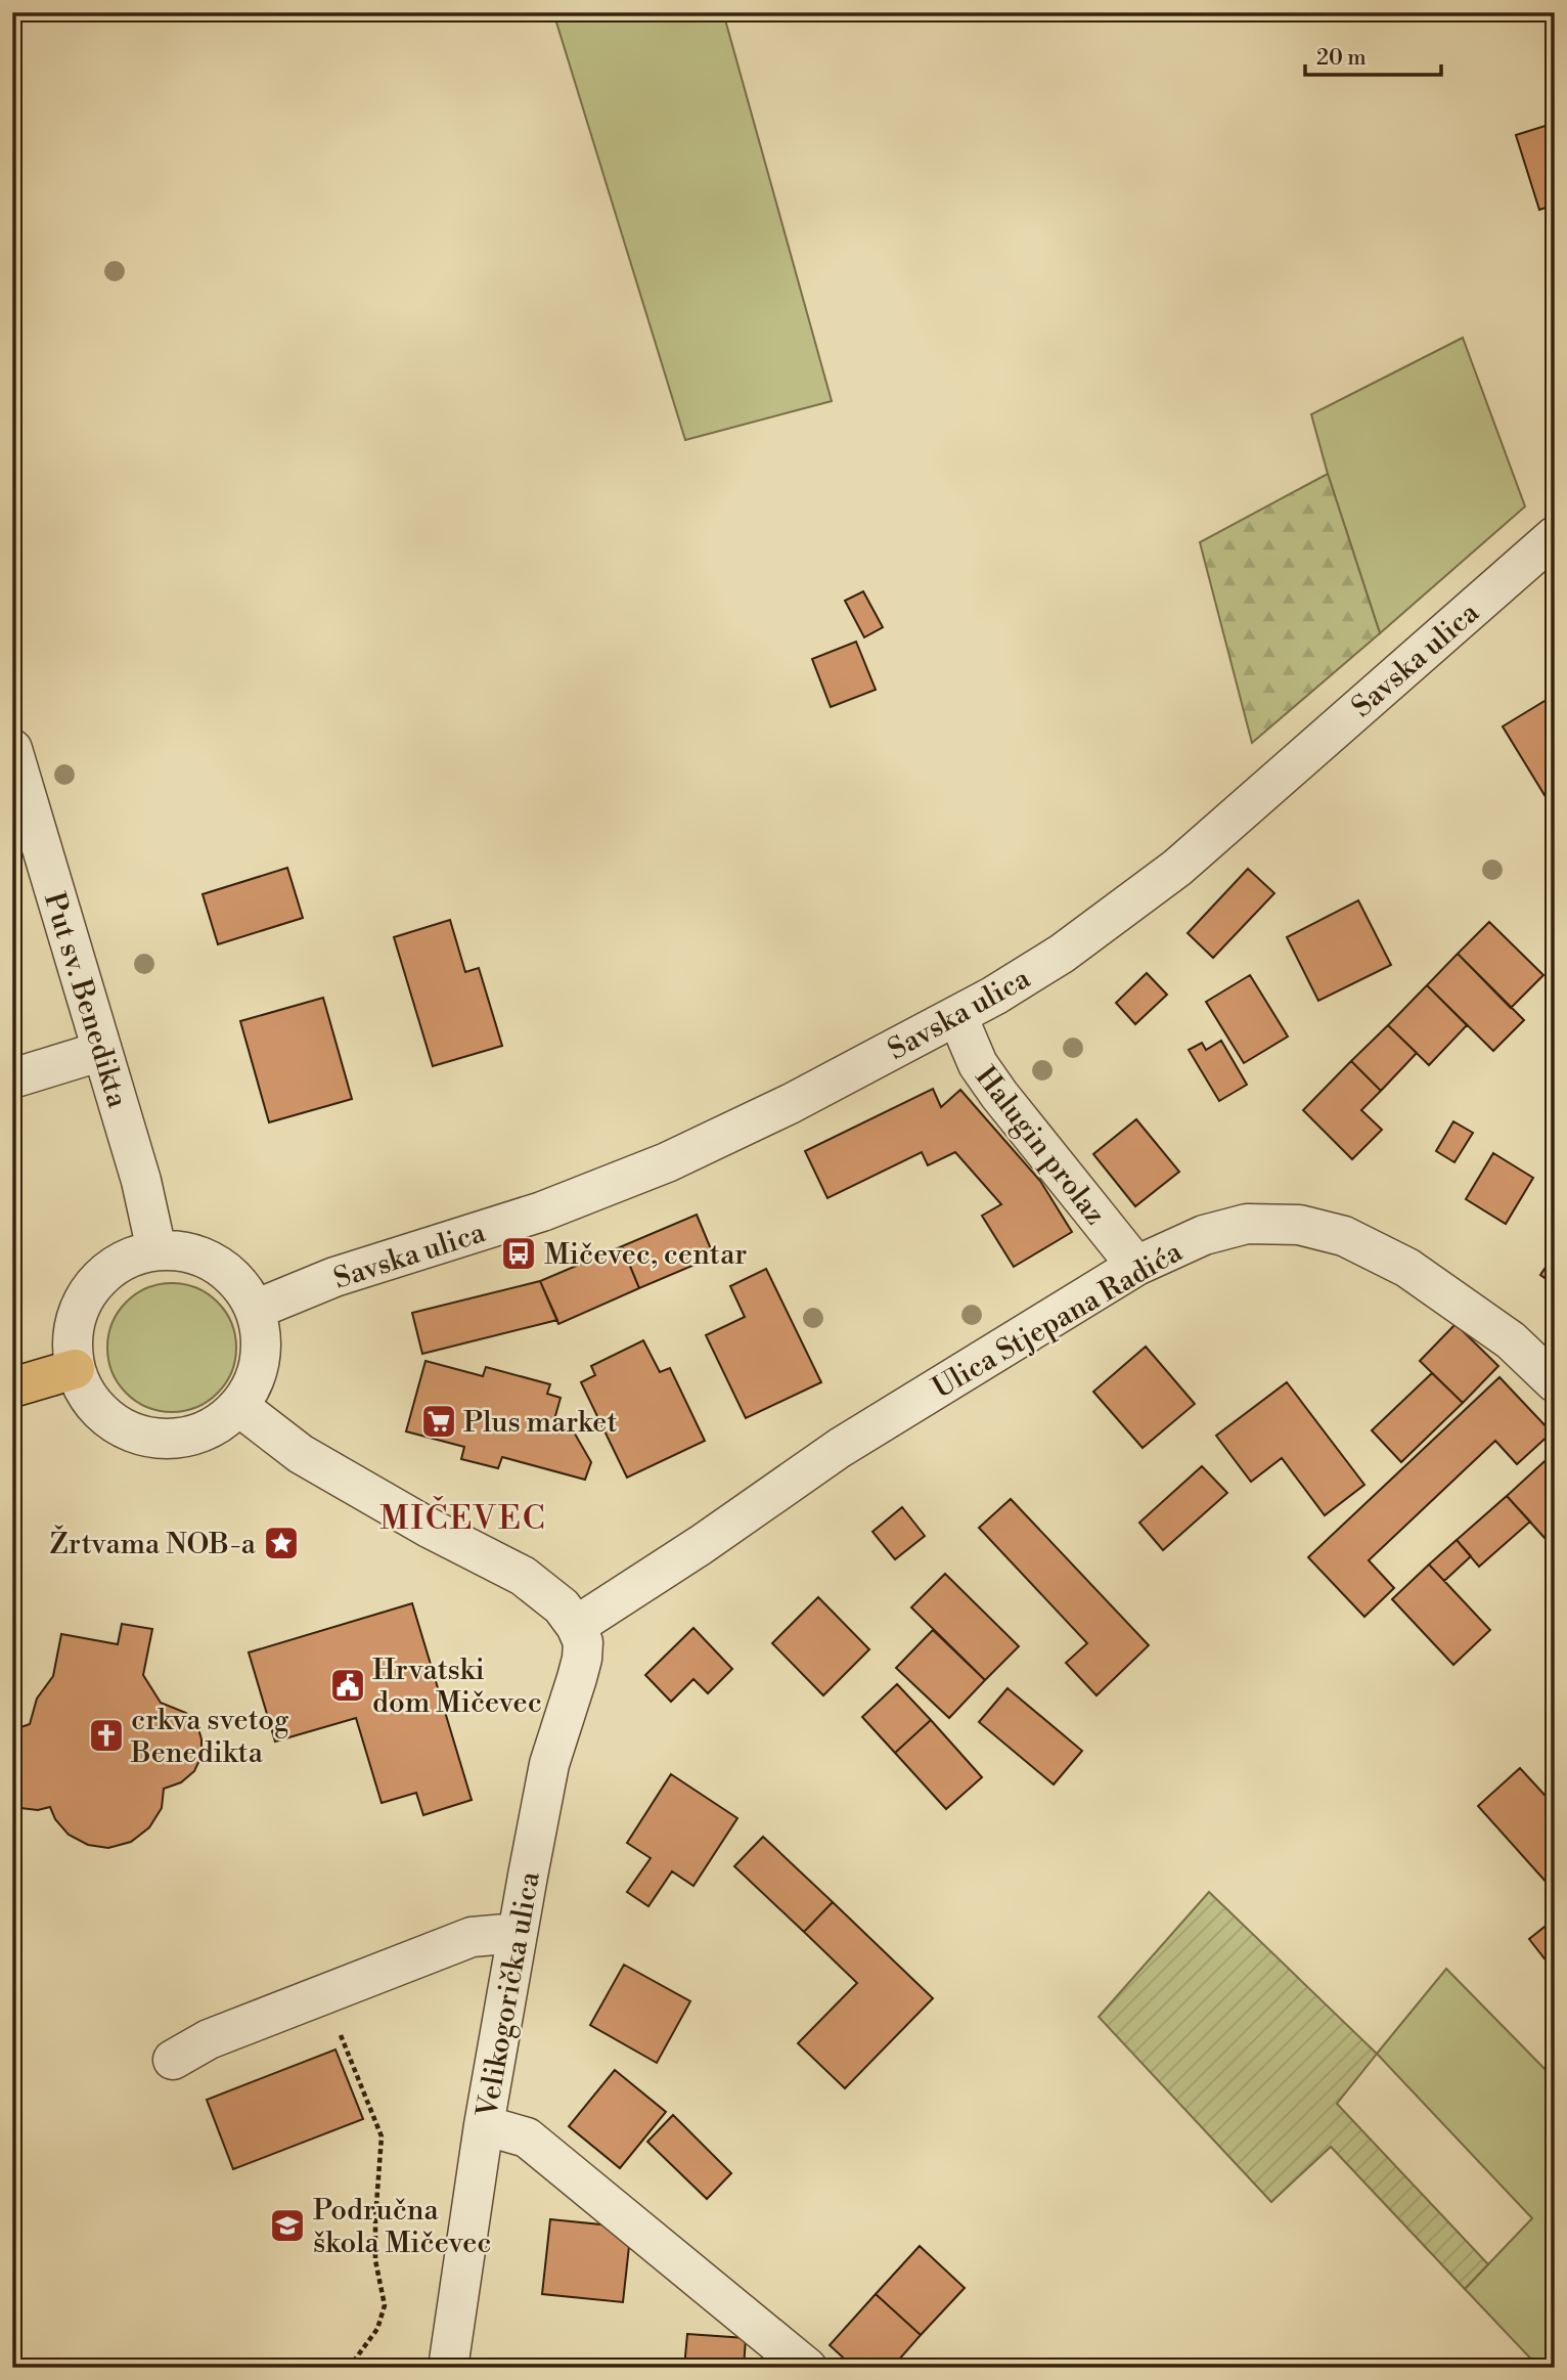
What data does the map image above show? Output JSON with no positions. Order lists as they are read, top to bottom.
{
  "streets": {
    "street": [
      "Savska ulica",
      "Put sv. Benedikta",
      "Halugin prolaz",
      "Ulica Stjepana Radića",
      "Velikogorička ulica"
    ]
  },
  "crossings": [
    ["Savska ulica", "Put sv. Benedikta"],
    ["Savska ulica", "Halugin prolaz"],
    ["Halugin prolaz", "Ulica Stjepana Radića"],
    ["Ulica Stjepana Radića", "Velikogorička ulica"]
  ],
  "districts": ["MIČEVEC"],
  "places": {
    "bus stop": ["Mičevec, centar"],
    "supermarket": ["Plus market"],
    "place": ["Žrtvama NOB-a"],
    "public building": ["Hrvatski dom Mičevec"],
    "church": ["crkva svetog Benedikta"],
    "school or university": ["Područna škola Mičevec"]
  },
  "scale_bar": "20 m"
}
